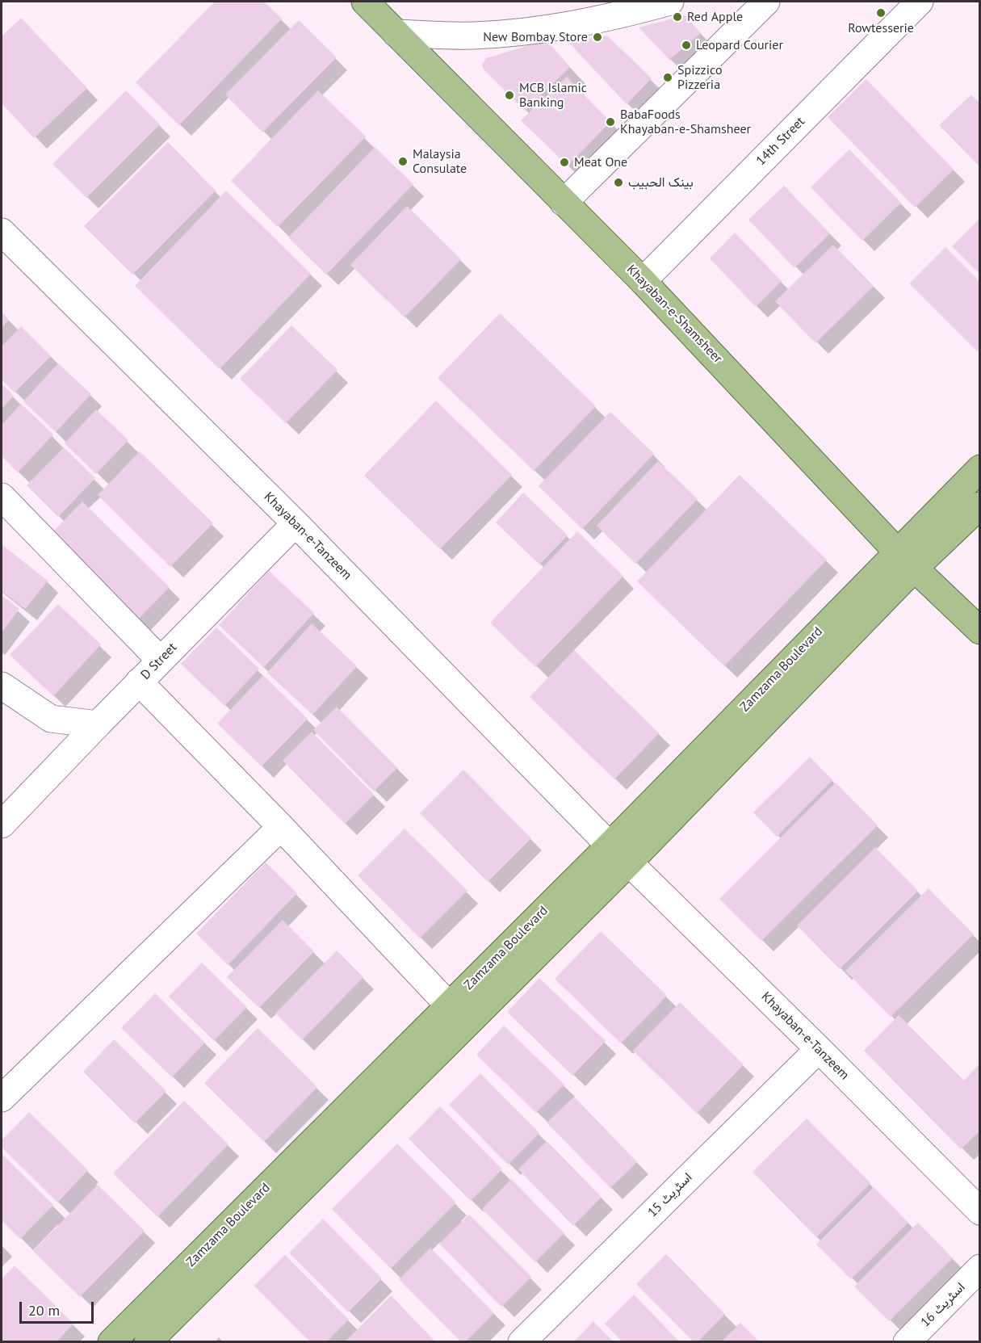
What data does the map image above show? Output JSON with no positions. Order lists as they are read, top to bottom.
{
  "streets": {
    "main road": ["Khayaban-e-Shamsheer", "Zamzama Boulevard"],
    "street": [
      "14th Street",
      "Khayaban-e-Tanzeem",
      "D Street",
      "اسٹریٹ 15",
      "اسٹریٹ 16"
    ]
  },
  "crossings": [
    ["14th Street", "Khayaban-e-Shamsheer"],
    ["Khayaban-e-Shamsheer", "Zamzama Boulevard"],
    ["Khayaban-e-Tanzeem", "D Street"],
    ["Khayaban-e-Tanzeem", "Zamzama Boulevard"],
    ["Khayaban-e-Tanzeem", "اسٹریٹ 15"]
  ],
  "places": [
    "Rowtesserie",
    "Red Apple",
    "New Bombay Store",
    "Leopard Courier",
    "Spizzico Pizzeria",
    "MCB Islamic Banking",
    "BabaFoods Khayaban-e-Shamsheer",
    "Malaysia Consulate",
    "Meat One",
    "بينک الحبيب"
  ],
  "scale_bar": "20 m"
}
